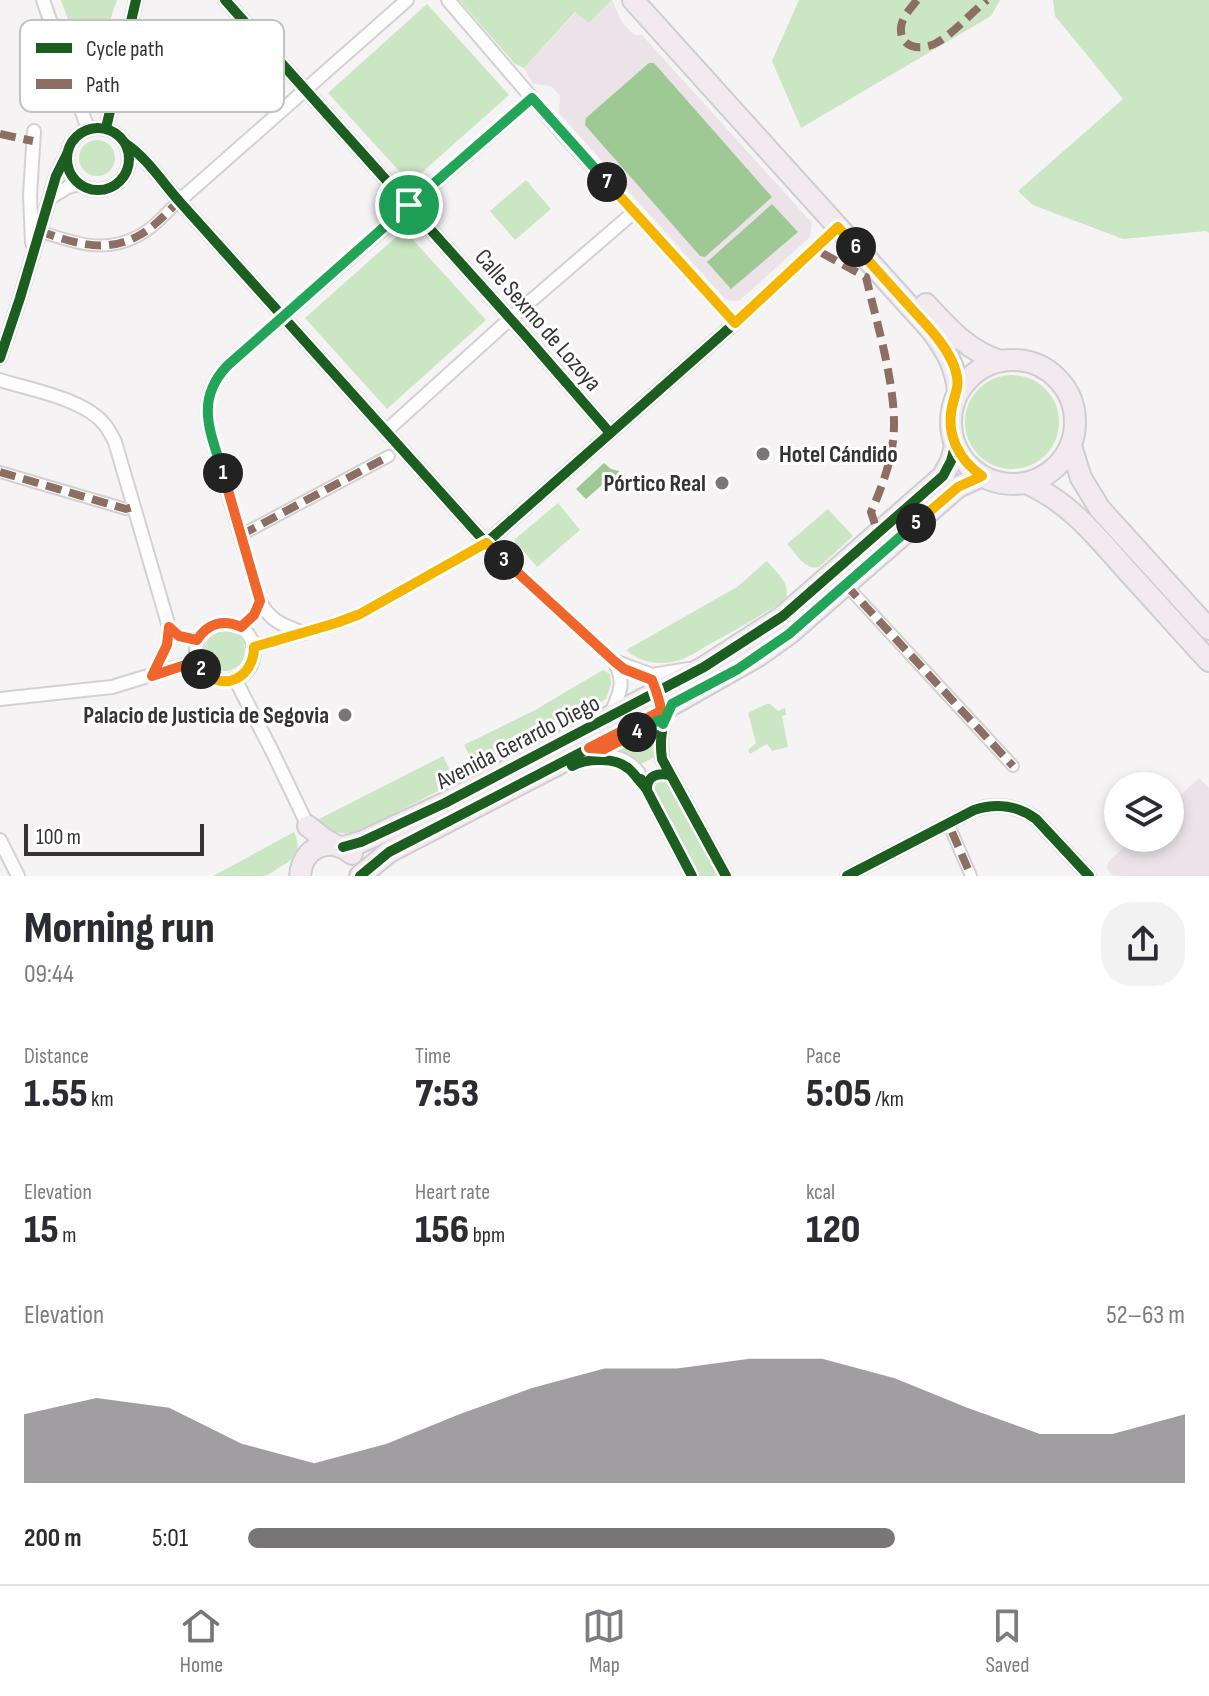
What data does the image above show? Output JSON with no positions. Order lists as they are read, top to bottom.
{
  "streets": {
    "main road": ["Avenida Gerardo Diego"],
    "street": ["Calle Sexmo de Lozoya"]
  },
  "places": ["Hotel Cándido", "Pórtico Real", "Palacio de Justicia de Segovia"],
  "legend": ["Cycle path", "Path"],
  "scale_bar": "100 m",
  "page": {
    "pins": [
      "7",
      "6",
      "1",
      "5",
      "3",
      "2",
      "4"
    ],
    "scale": "100 m",
    "heading": ["Morning run", "09:44"],
    "stats": [
      ["Distance", "1.55 km"],
      ["Time", "7:53"],
      ["Pace", "5:05 /km"],
      ["Elevation", "15 m"],
      ["Heart rate", "156 bpm"],
      ["kcal", "120"]
    ],
    "chart": ["Elevation", "52–63 m"],
    "list": [
      {
        "name": "200 m",
        "note": "5:01"
      }
    ],
    "tabs": ["Home", "Map", "Saved"]
  }
}
